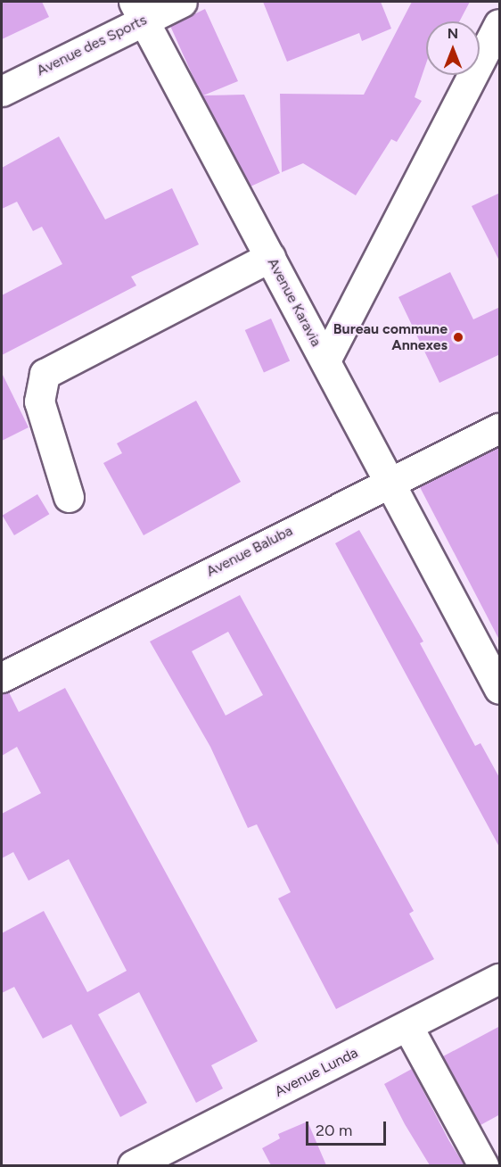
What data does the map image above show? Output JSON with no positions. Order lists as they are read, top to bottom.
{
  "streets": {
    "street": [
      "Avenue des Sports",
      "Avenue Karavia",
      "Avenue Baluba",
      "Avenue Lunda"
    ]
  },
  "crossings": [
    ["Avenue des Sports", "Avenue Karavia"],
    ["Avenue Karavia", "Avenue Baluba"]
  ],
  "places": ["Bureau commune Annexes"],
  "scale_bar": "20 m",
  "north": "top"
}
